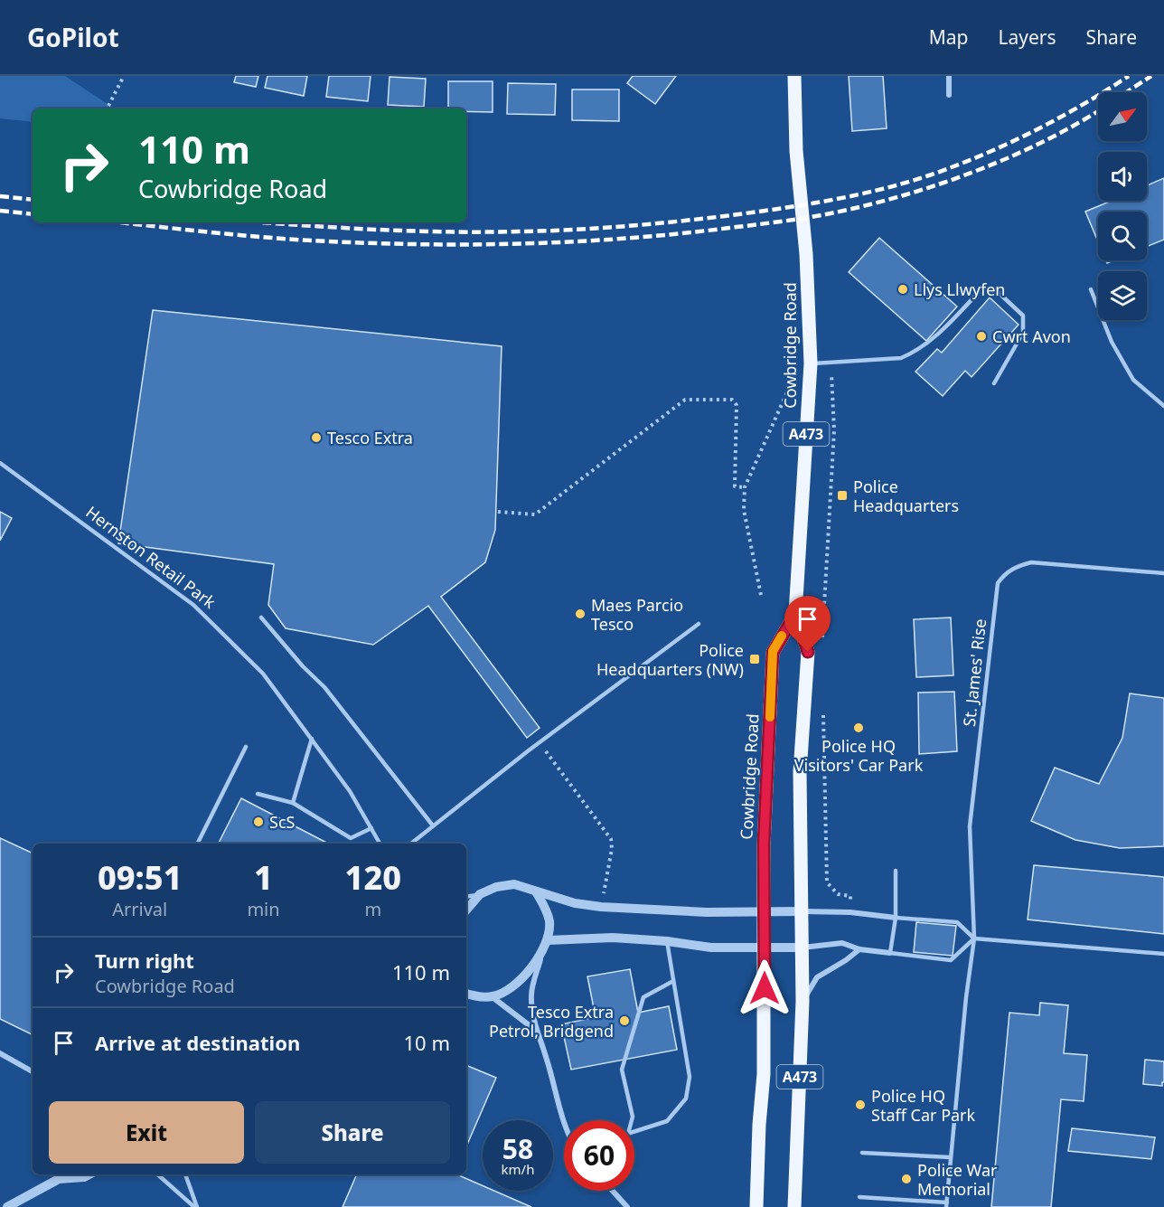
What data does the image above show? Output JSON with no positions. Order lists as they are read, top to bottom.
{
  "streets": {
    "main road": ["Cowbridge Road", "A473"],
    "lane": ["Hernston Retail Park", "St. James' Rise"]
  },
  "places": {
    "other": [
      "Llys Llwyfen",
      "Cwrt Avon",
      "Tesco Extra",
      "Maes Parcio Tesco",
      "Police HQ Visitors' Car Park",
      "ScS",
      "Tesco Extra Petrol, Bridgend",
      "Police HQ Staff Car Park",
      "Police War Memorial"
    ],
    "transit": ["Police Headquarters", "Police Headquarters (NW)"]
  },
  "north": "top right",
  "page": {
    "header": "GoPilot",
    "nav": ["Map", "Layers", "Share"],
    "turn": ["110 m", "Cowbridge Road"],
    "eta": [
      "09:51",
      "Arrival",
      "1",
      "min",
      "120",
      "m"
    ],
    "list": [
      {
        "name": "Turn right",
        "note": "Cowbridge Road",
        "value": "110 m"
      },
      {
        "name": "Arrive at destination",
        "value": "10 m"
      }
    ],
    "buttons": ["Exit", "Share"],
    "speed": "58 km/h",
    "limit": "60"
  }
}
